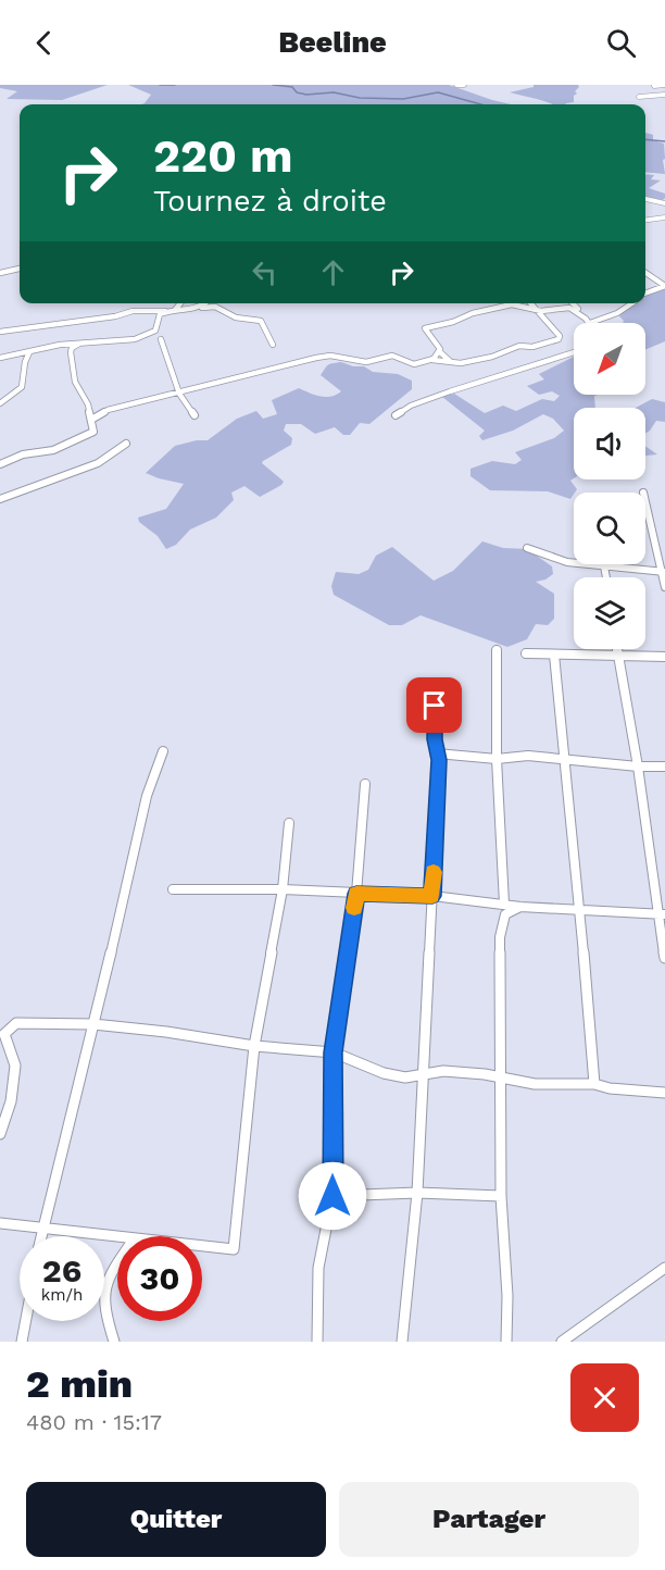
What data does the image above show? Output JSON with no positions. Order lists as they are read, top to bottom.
{
  "north": "bottom left",
  "page": {
    "header": "Beeline",
    "turn": ["220 m", "Tournez à droite"],
    "speed": "26 km/h",
    "limit": "30",
    "heading": ["2 min", "480 m · 15:17"],
    "buttons": ["Quitter", "Partager"]
  }
}
